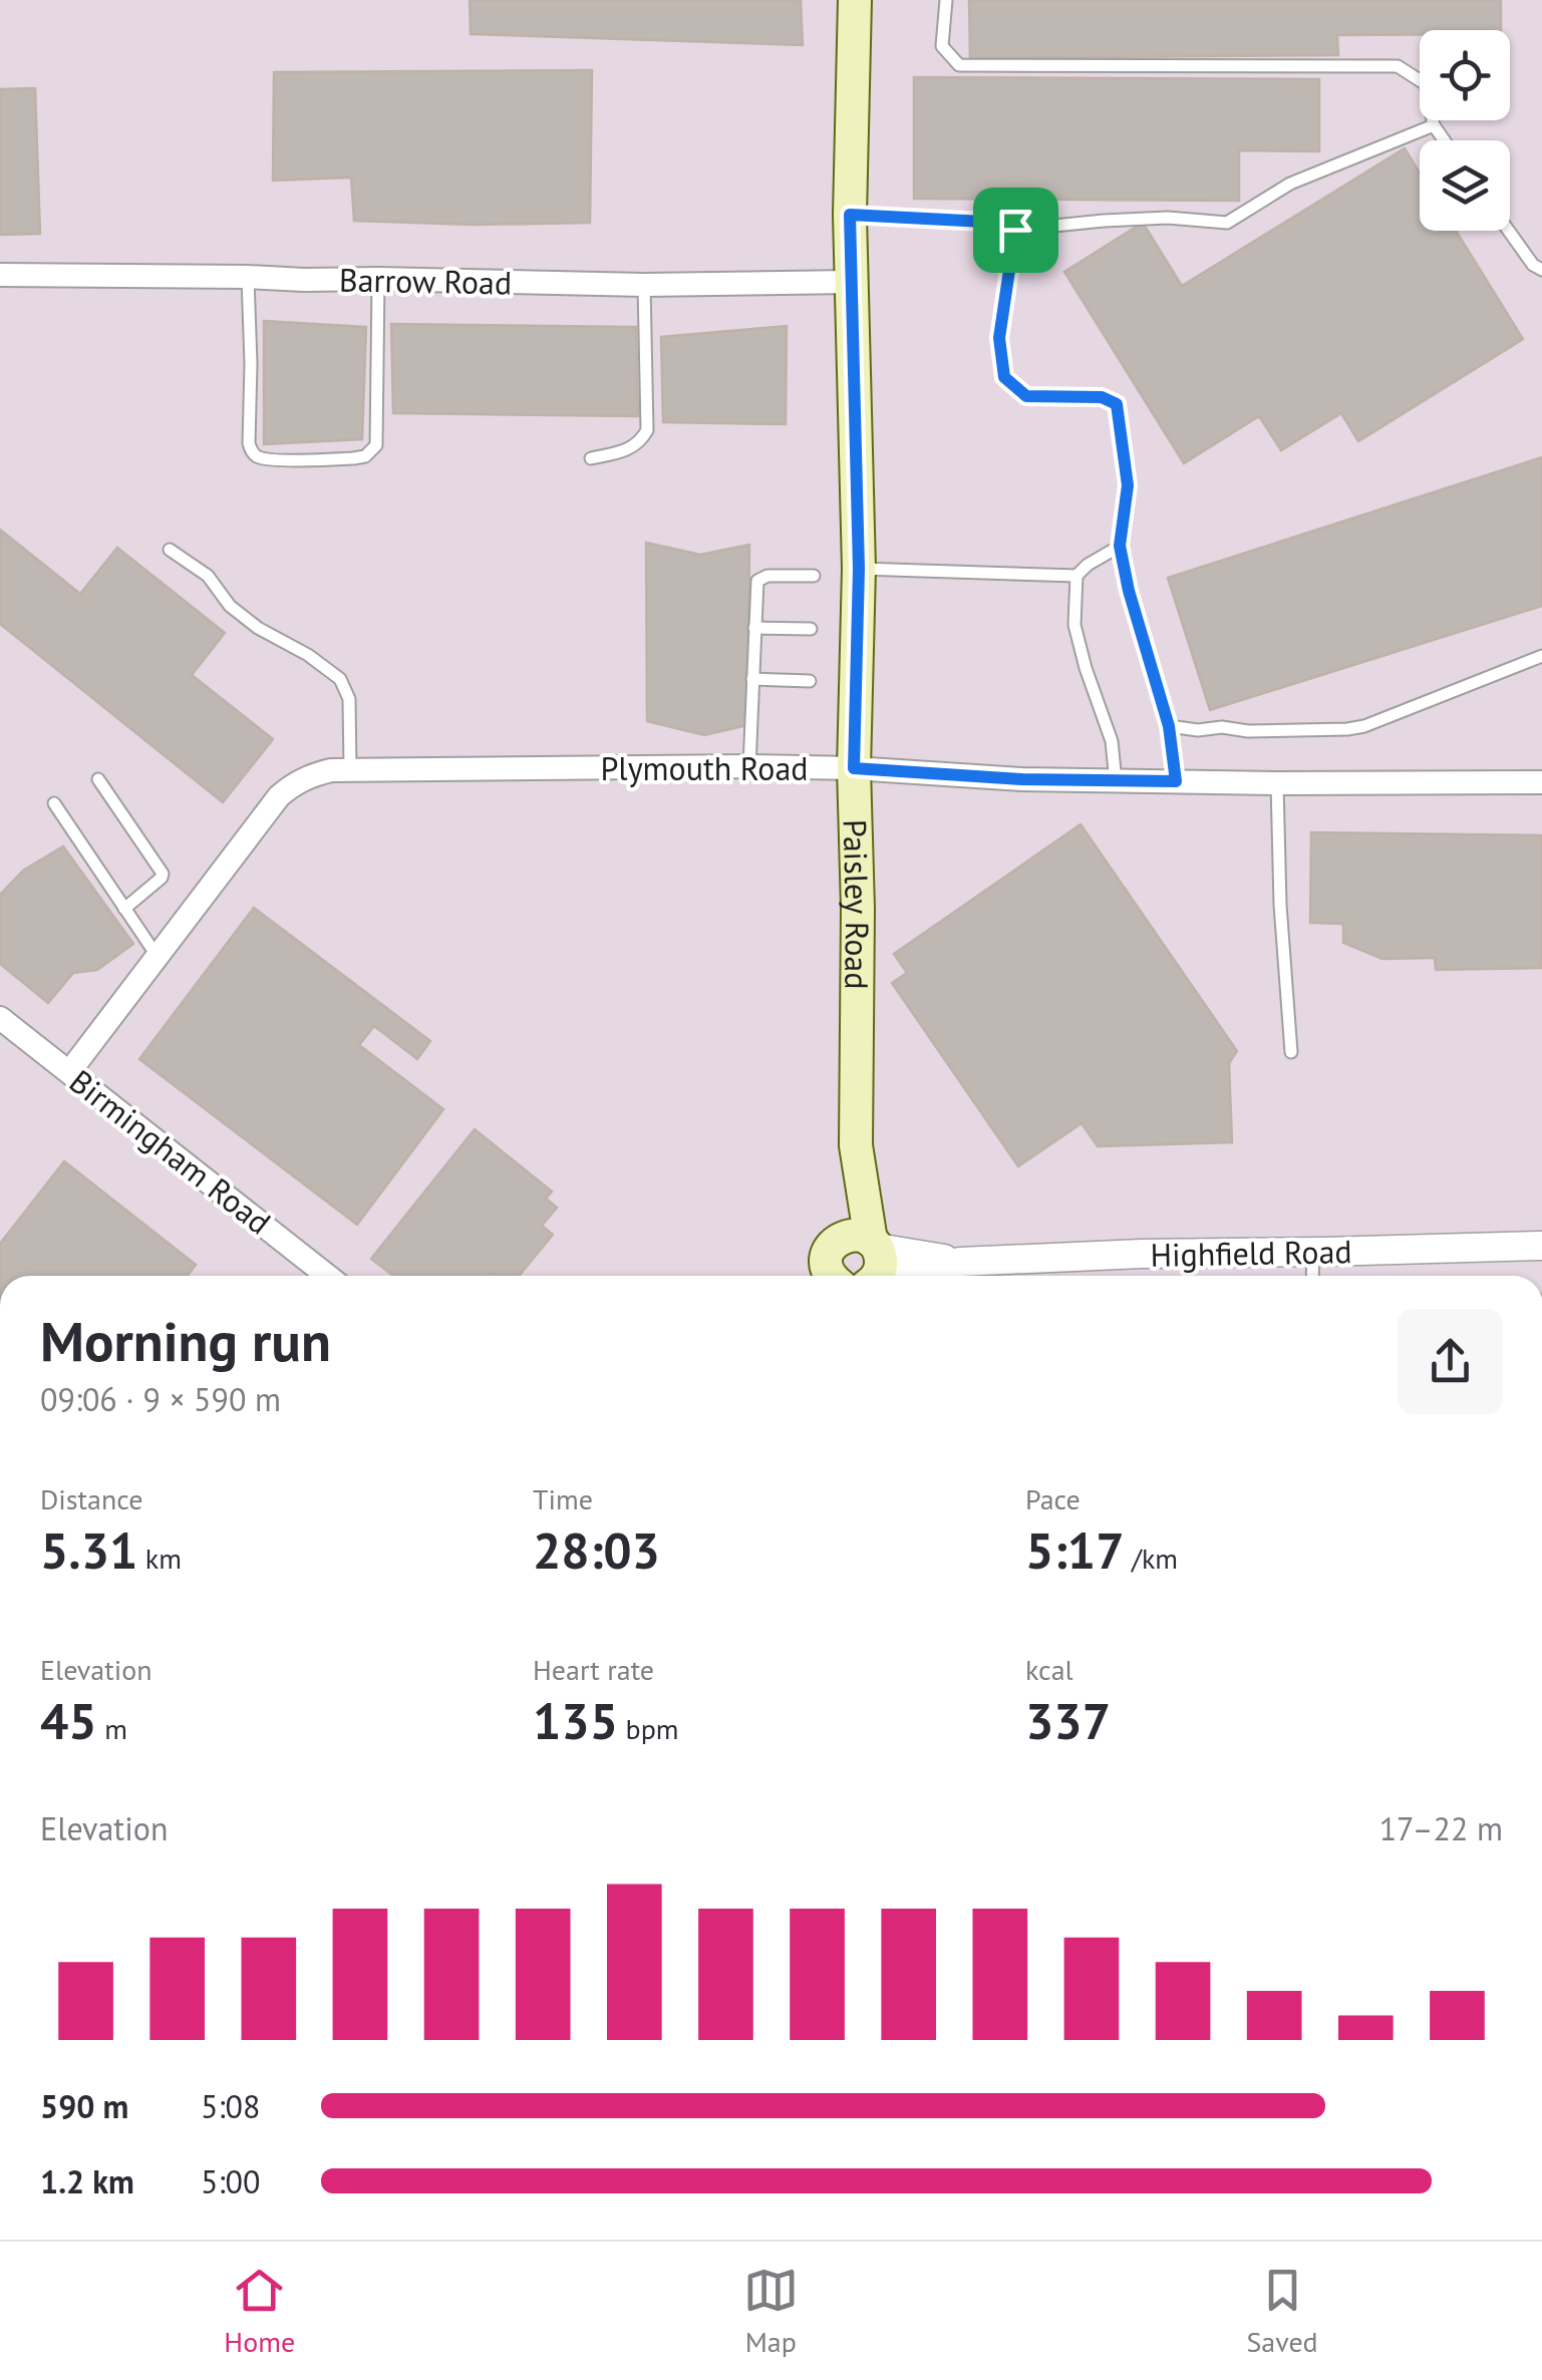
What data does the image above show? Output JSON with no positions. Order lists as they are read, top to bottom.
{
  "streets": {
    "main road": ["Paisley Road"],
    "street": [
      "Barrow Road",
      "Plymouth Road",
      "Birmingham Road",
      "Highfield Road"
    ]
  },
  "crossings": [
    ["Barrow Road", "Paisley Road"],
    ["Plymouth Road", "Paisley Road"],
    ["Plymouth Road", "Birmingham Road"],
    ["Paisley Road", "Highfield Road"]
  ],
  "page": {
    "heading": ["Morning run", "09:06 · 9 × 590 m"],
    "stats": [
      ["Distance", "5.31 km"],
      ["Time", "28:03"],
      ["Pace", "5:17 /km"],
      ["Elevation", "45 m"],
      ["Heart rate", "135 bpm"],
      ["kcal", "337"]
    ],
    "chart": ["Elevation", "17–22 m"],
    "list": [
      {
        "name": "590 m",
        "note": "5:08"
      },
      {
        "name": "1.2 km",
        "note": "5:00"
      }
    ],
    "tabs": ["Home", "Map", "Saved"]
  }
}
